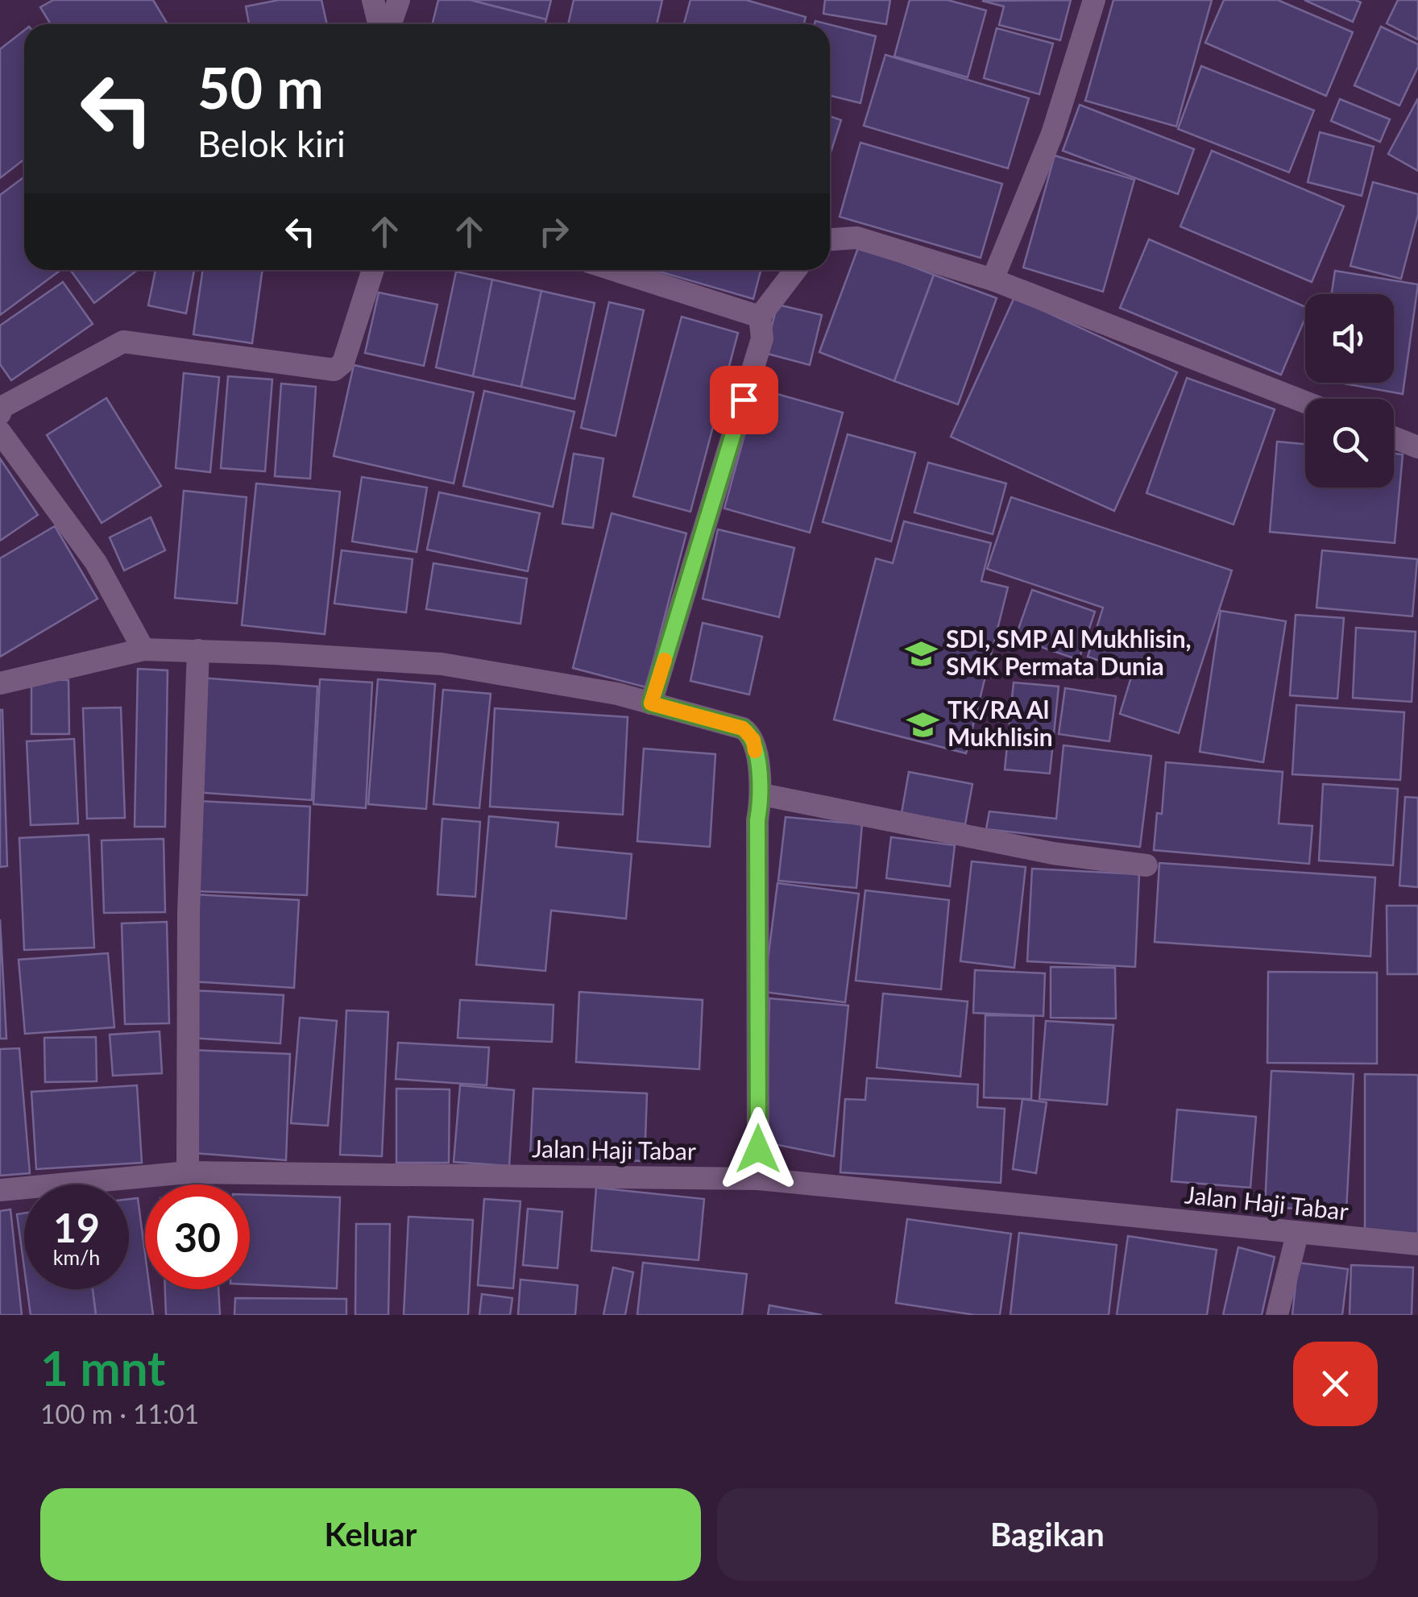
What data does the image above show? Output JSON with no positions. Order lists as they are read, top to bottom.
{
  "streets": {
    "street": ["Jalan Haji Tabar"]
  },
  "places": {
    "school or university": ["SDI, SMP Al Mukhlisin, SMK Permata Dunia", "TK/RA Al Mukhlisin"]
  },
  "page": {
    "turn": ["50 m", "Belok kiri"],
    "speed": "19 km/h",
    "limit": "30",
    "heading": ["1 mnt", "100 m · 11:01"],
    "buttons": ["Keluar", "Bagikan"]
  }
}
